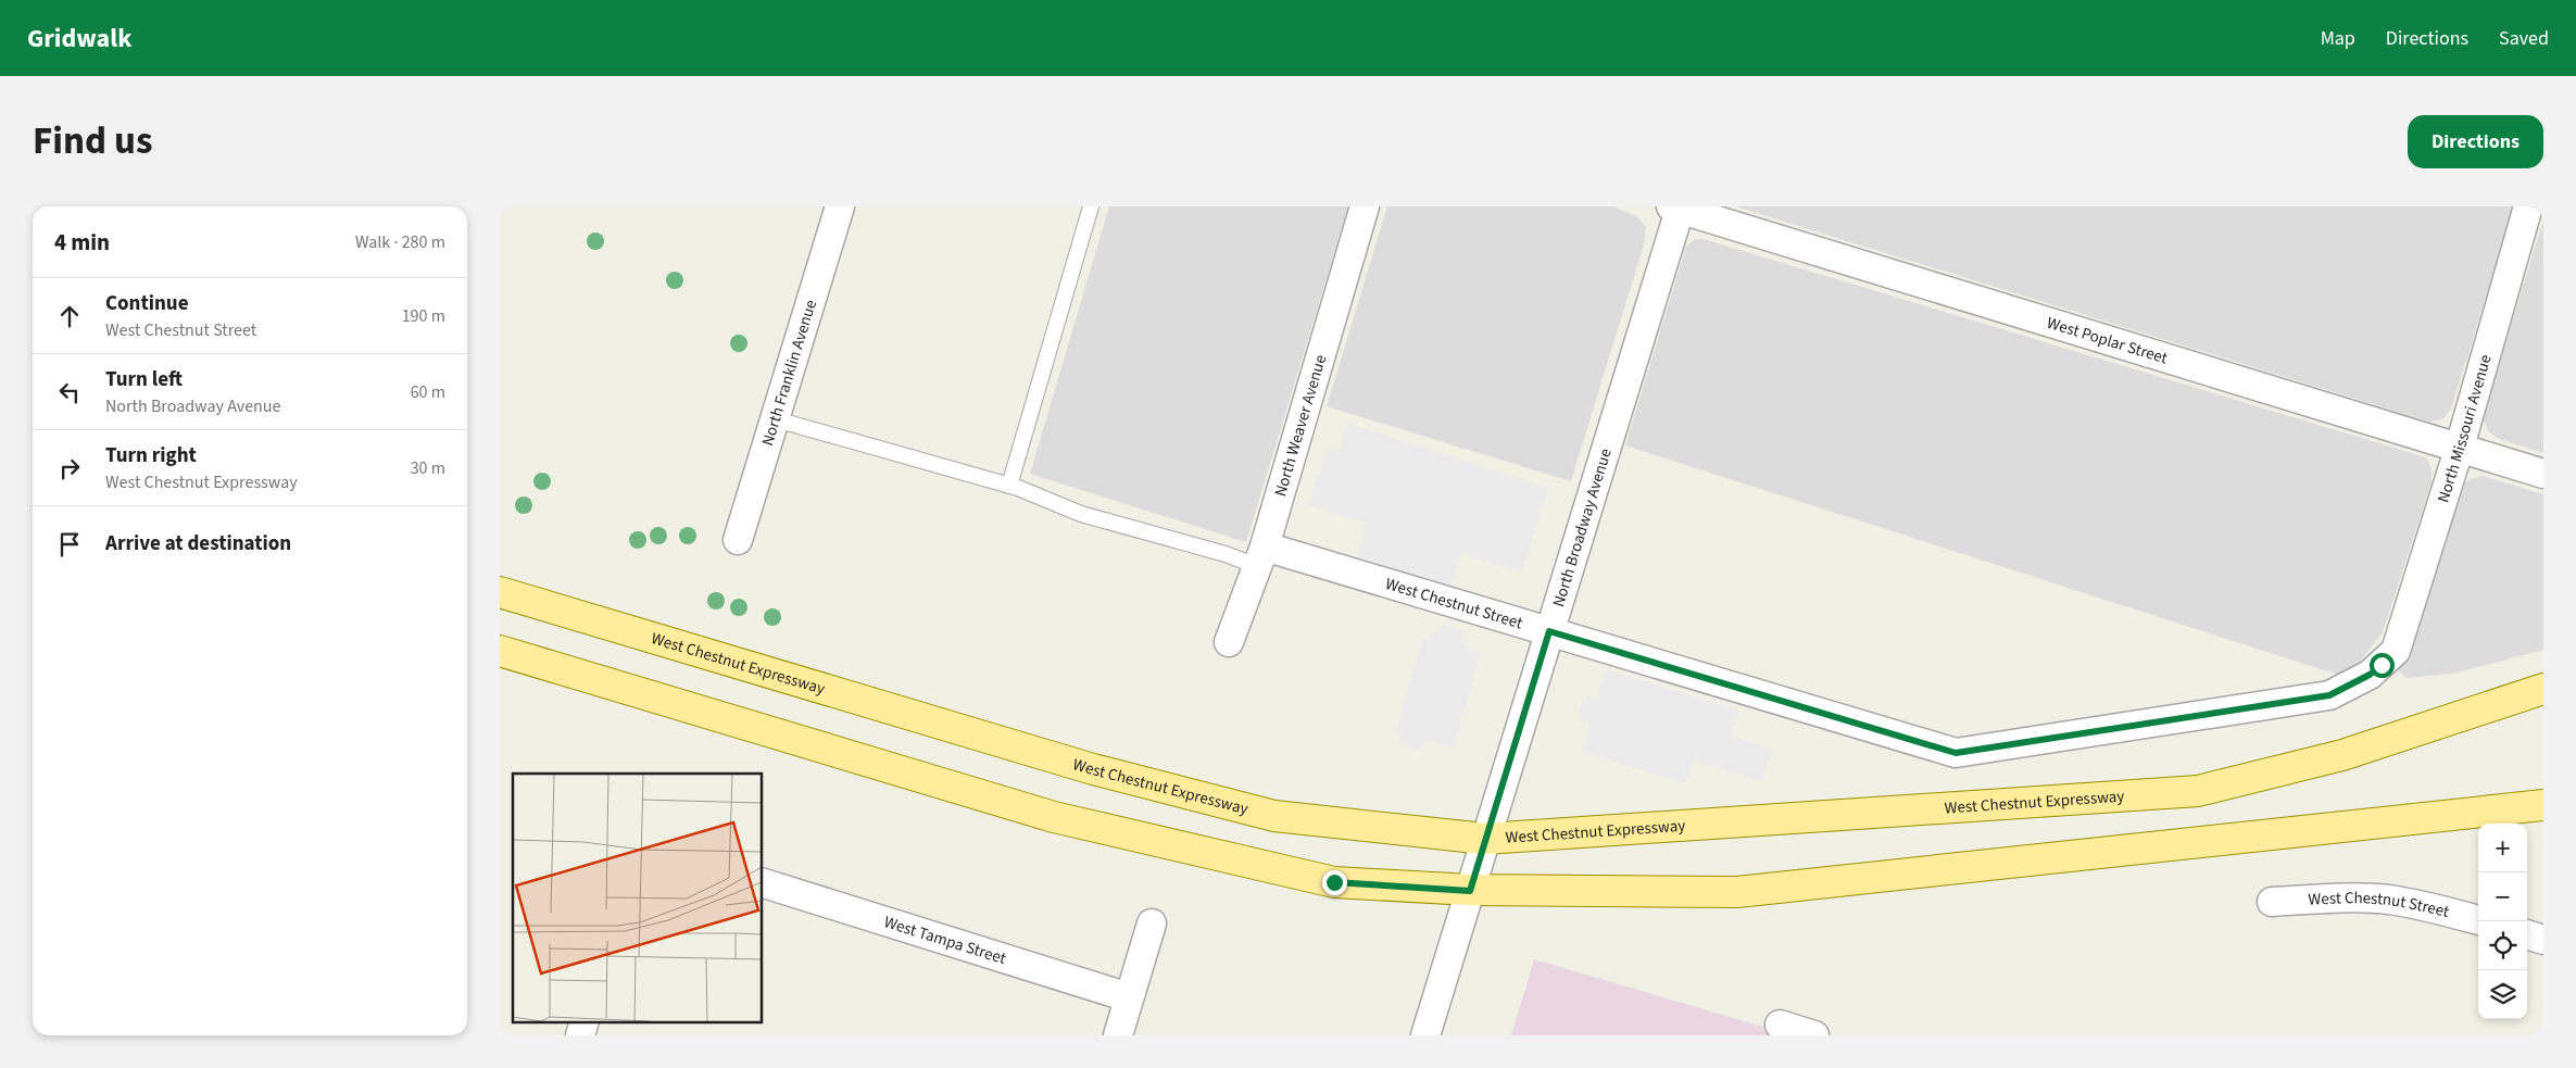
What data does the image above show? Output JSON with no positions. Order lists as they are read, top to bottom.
{
  "streets": {
    "main road": ["West Chestnut Expressway"],
    "street": [
      "West Poplar Street",
      "North Franklin Avenue",
      "North Weaver Avenue",
      "North Missouri Avenue",
      "North Broadway Avenue",
      "West Chestnut Street",
      "West Tampa Street"
    ]
  },
  "crossings": [
    ["West Poplar Street", "North Missouri Avenue"],
    ["West Poplar Street", "North Broadway Avenue"],
    ["North Weaver Avenue", "West Chestnut Street"],
    ["North Missouri Avenue", "West Chestnut Street"],
    ["North Broadway Avenue", "West Chestnut Street"],
    ["North Broadway Avenue", "West Chestnut Expressway"]
  ],
  "page": {
    "header": "Gridwalk",
    "nav": ["Map", "Directions", "Saved"],
    "title": "Find us",
    "buttons": "Directions",
    "heading": ["4 min", "Walk · 280 m"],
    "list": [
      ["Continue", "West Chestnut Street", "190 m"],
      ["Turn left", "North Broadway Avenue", "60 m"],
      ["Turn right", "West Chestnut Expressway", "30 m"],
      "Arrive at destination"
    ],
    "map_buttons": ["+", "−"]
  }
}
